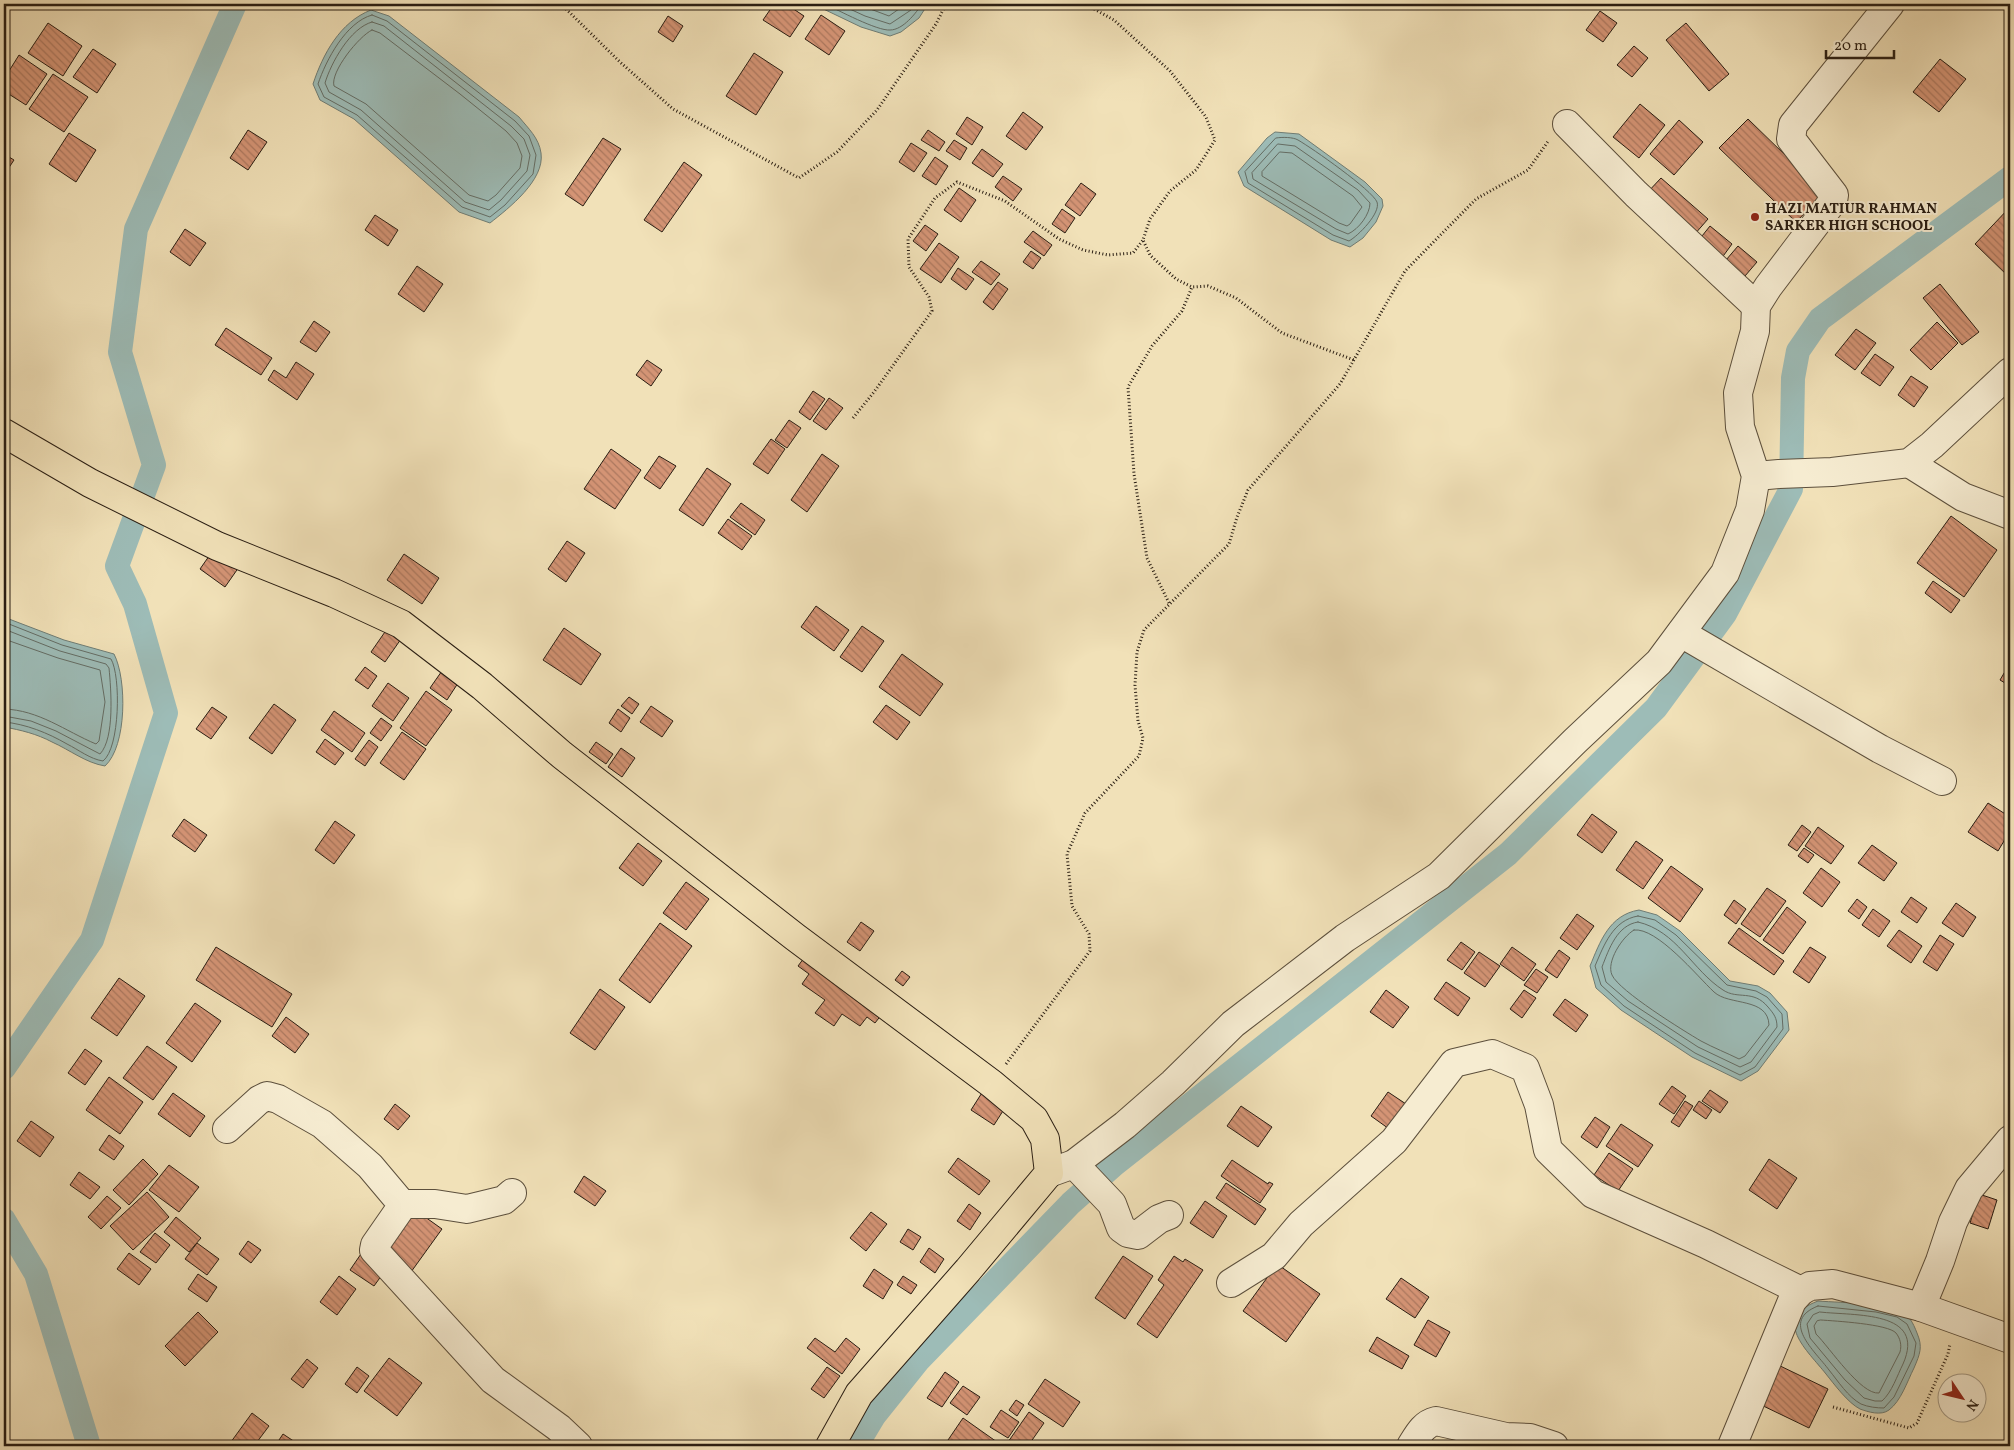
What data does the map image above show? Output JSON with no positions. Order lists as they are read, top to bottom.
{
  "places": ["HAZI MATIUR RAHMAN SARKER HIGH SCHOOL"],
  "scale_bar": "20 m",
  "north": "bottom right"
}
